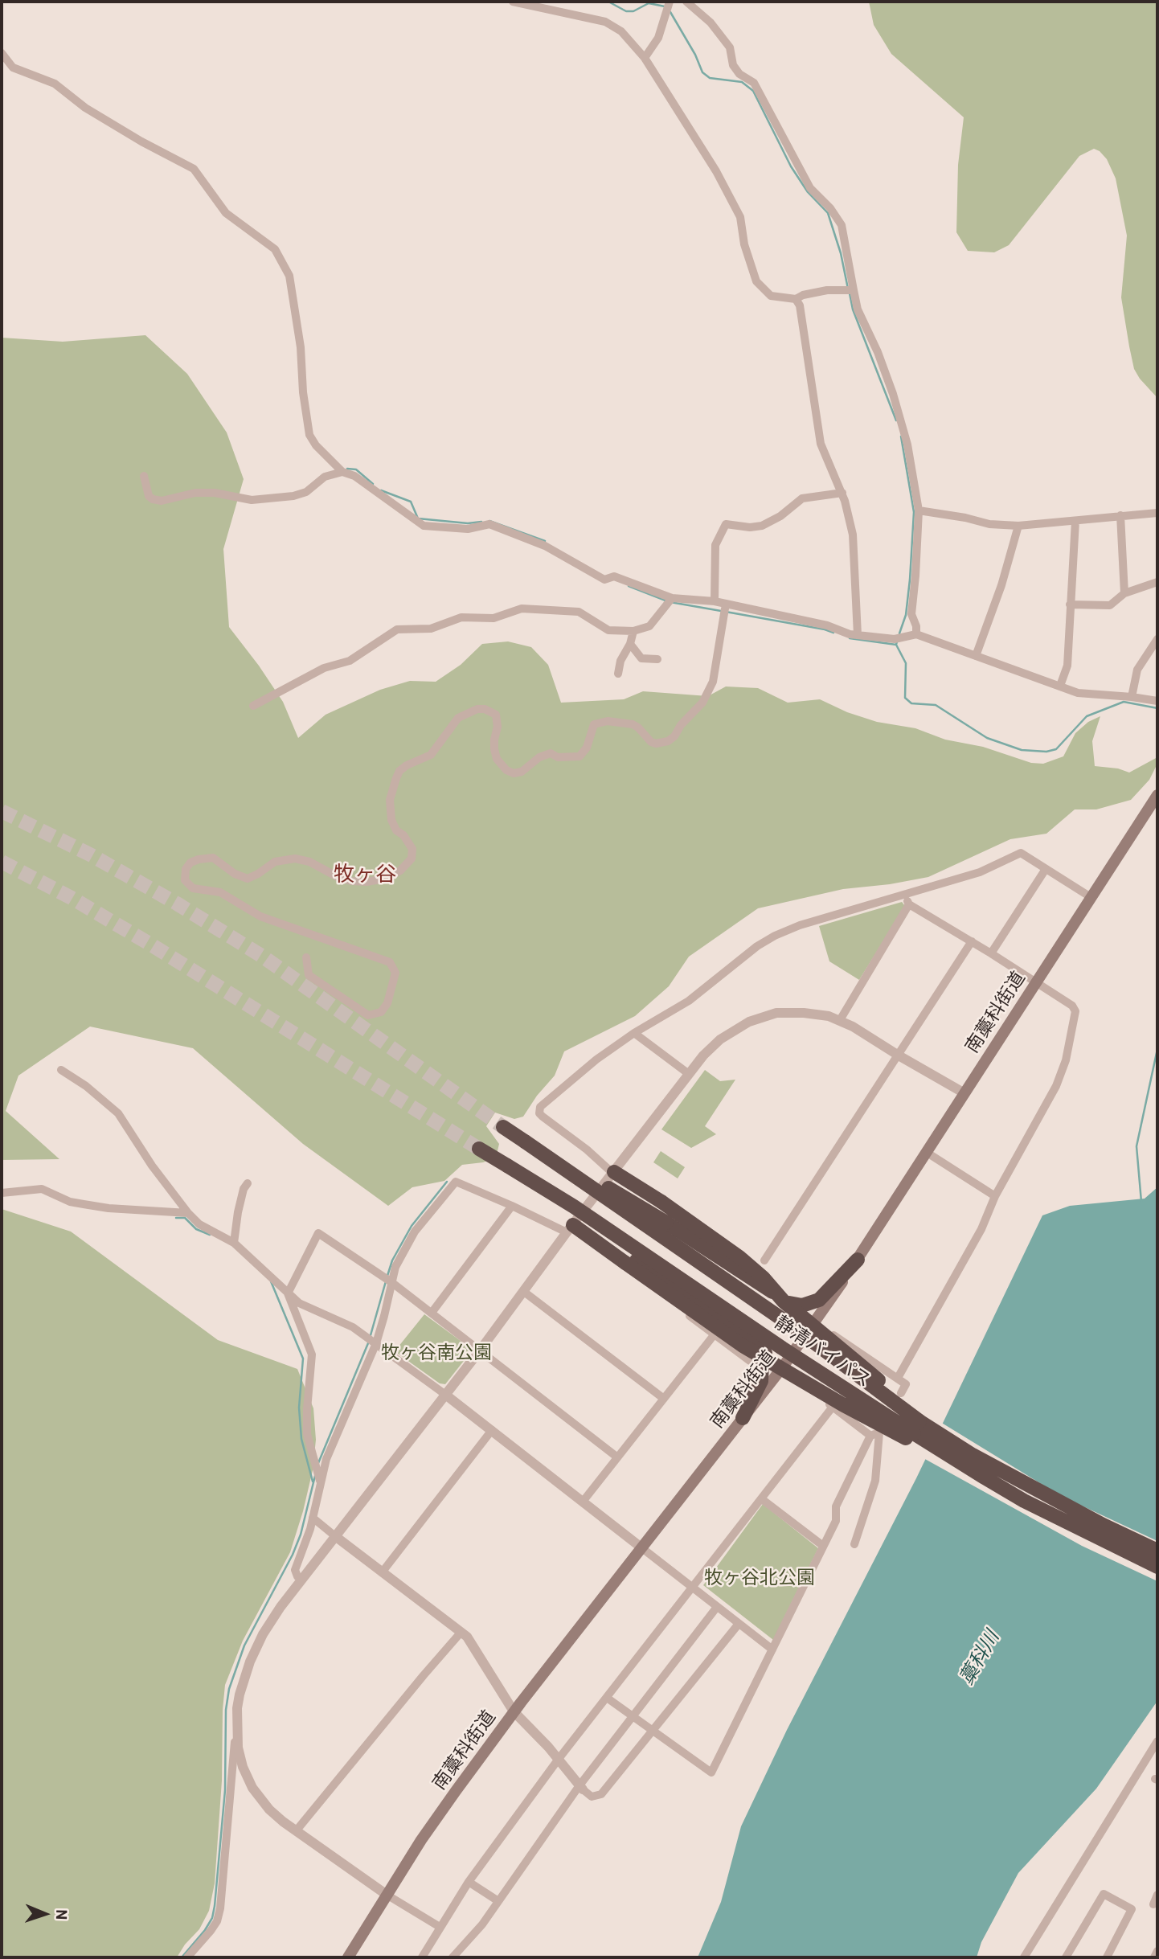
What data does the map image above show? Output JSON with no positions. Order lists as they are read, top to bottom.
{
  "streets": {
    "highway": ["静清バイパス"],
    "main road": ["南藁科街道"]
  },
  "districts": ["牧ヶ谷"],
  "water": ["藁科川"],
  "parks": ["牧ヶ谷南公園", "牧ヶ谷北公園"],
  "north": "right"
}
